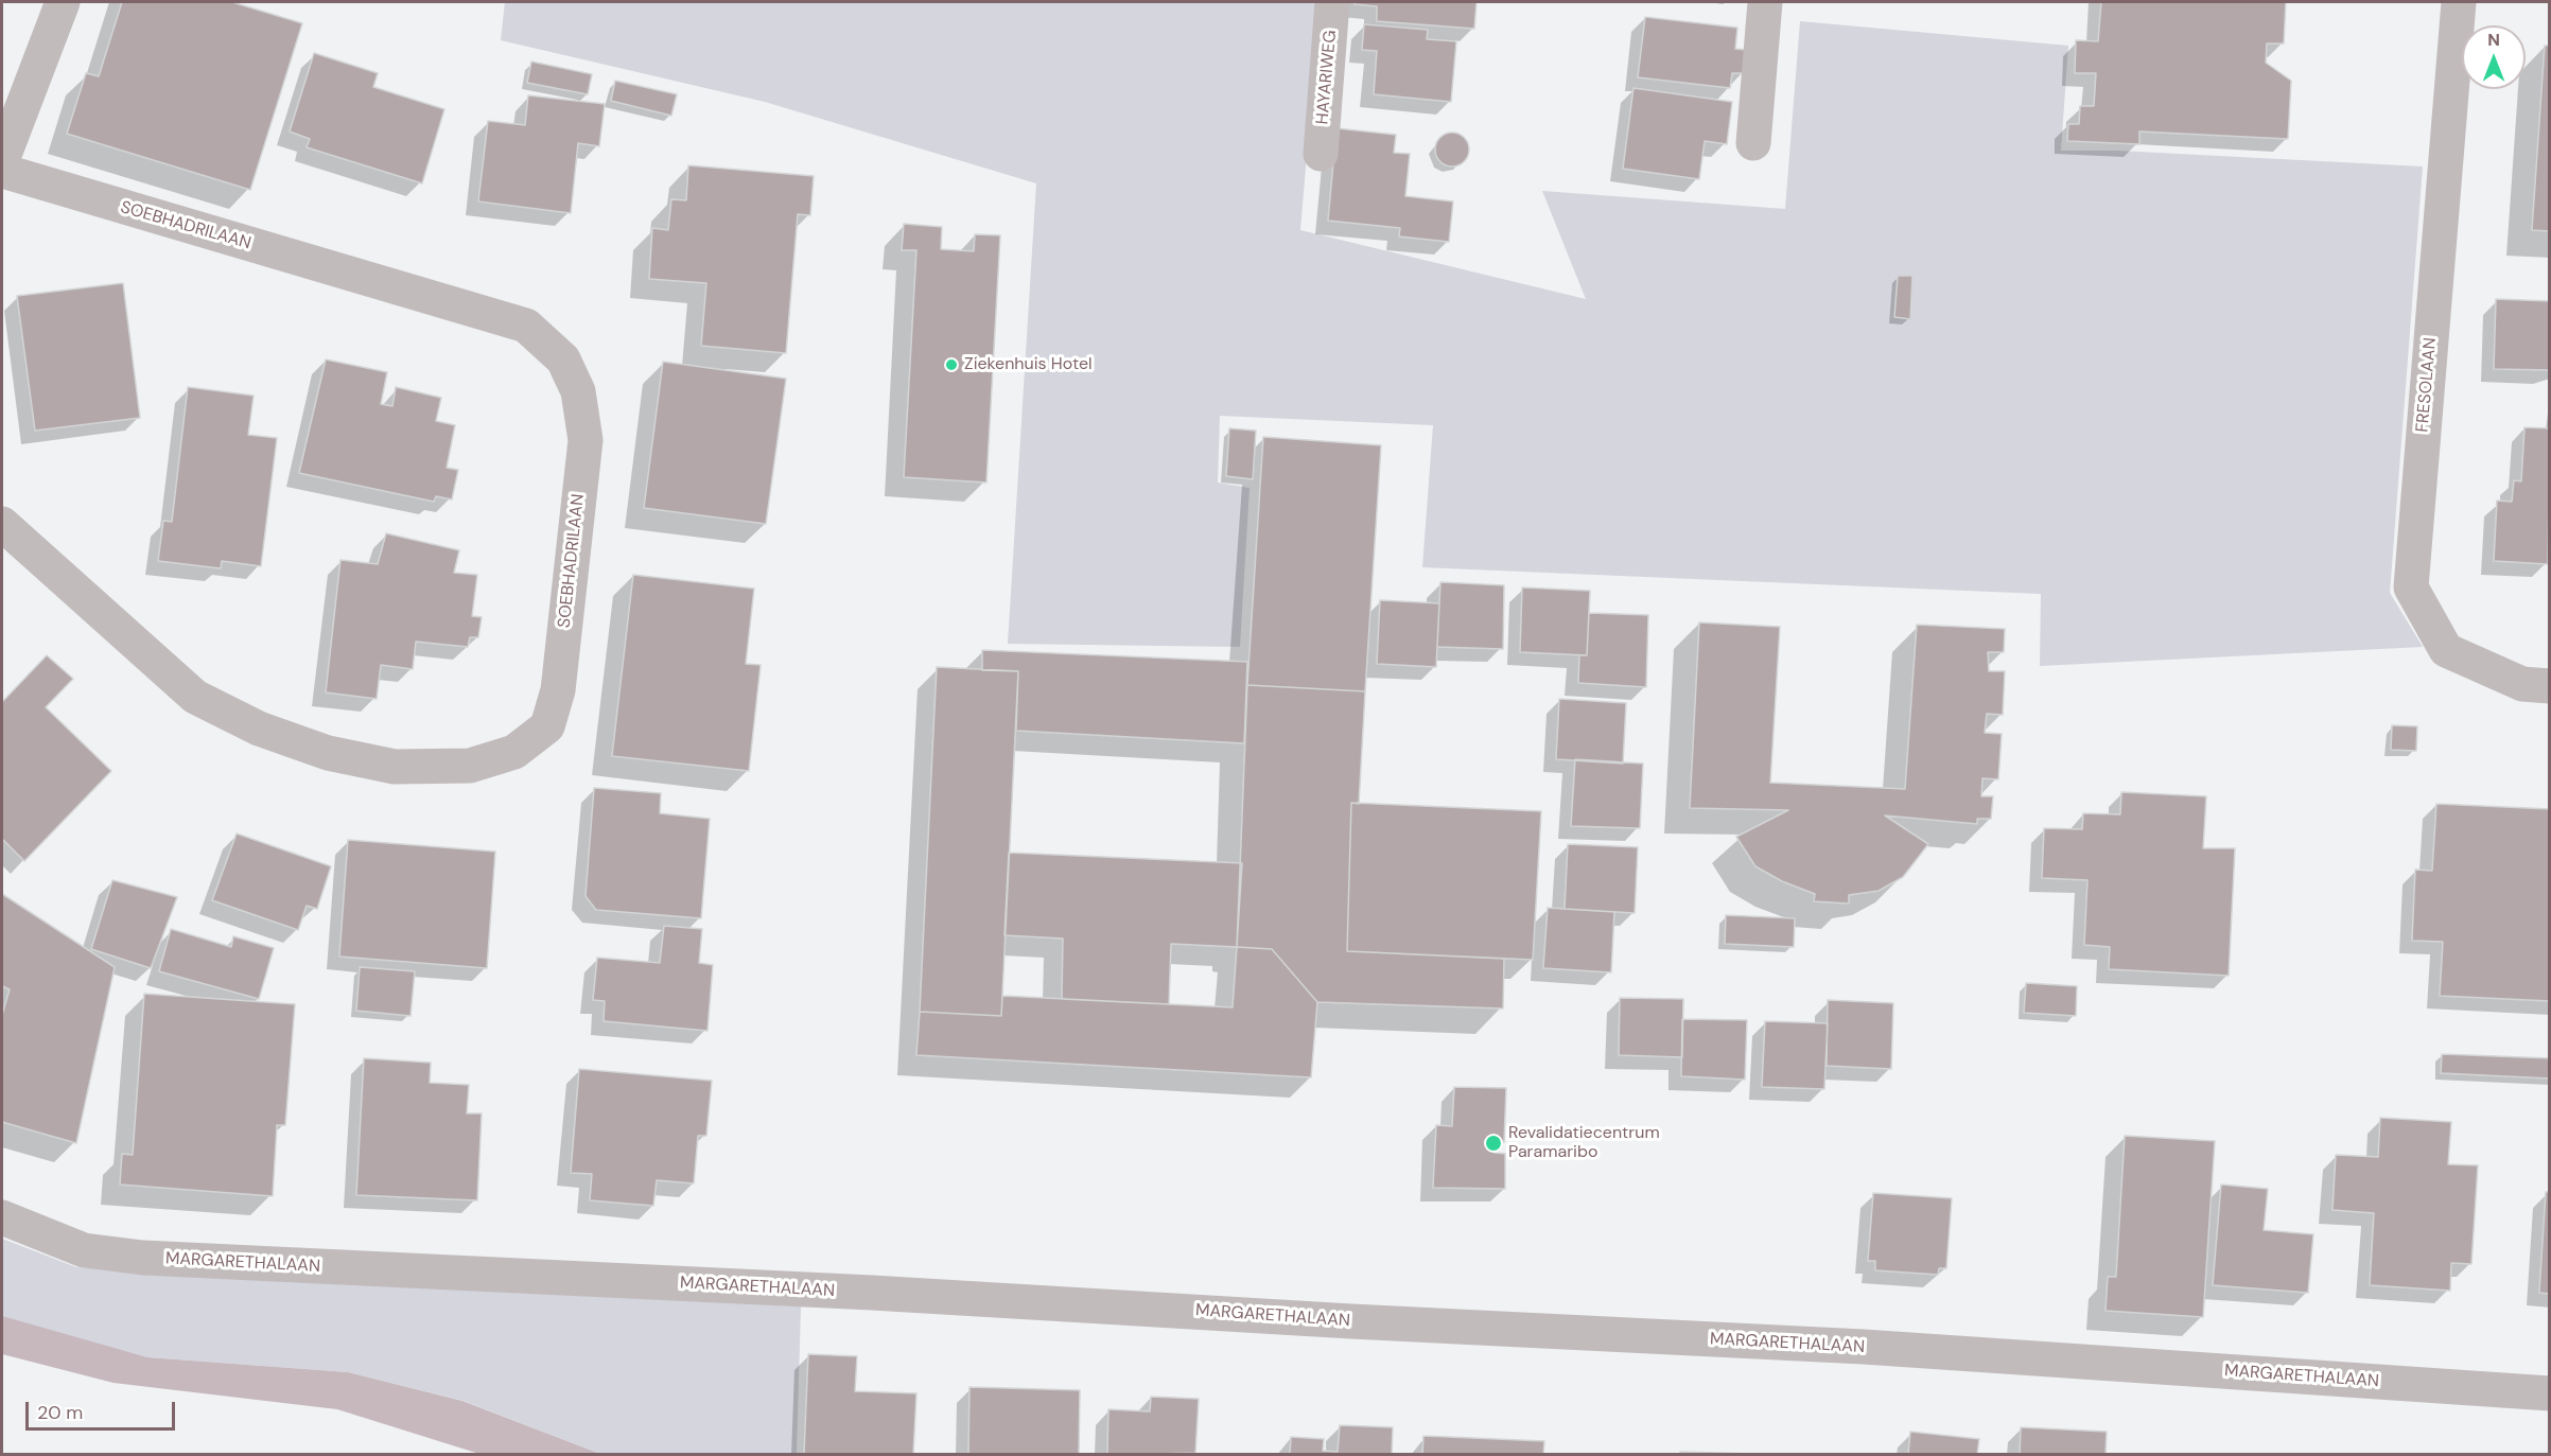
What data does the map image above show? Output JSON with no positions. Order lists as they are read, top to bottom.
{
  "streets": {
    "street": [
      "HAYARIWEG",
      "SOEBHADRILAAN",
      "FRESOLAAN",
      "MARGARETHALAAN"
    ]
  },
  "places": ["Ziekenhuis Hotel", "Revalidatiecentrum Paramaribo"],
  "scale_bar": "20 m",
  "north": "top"
}
